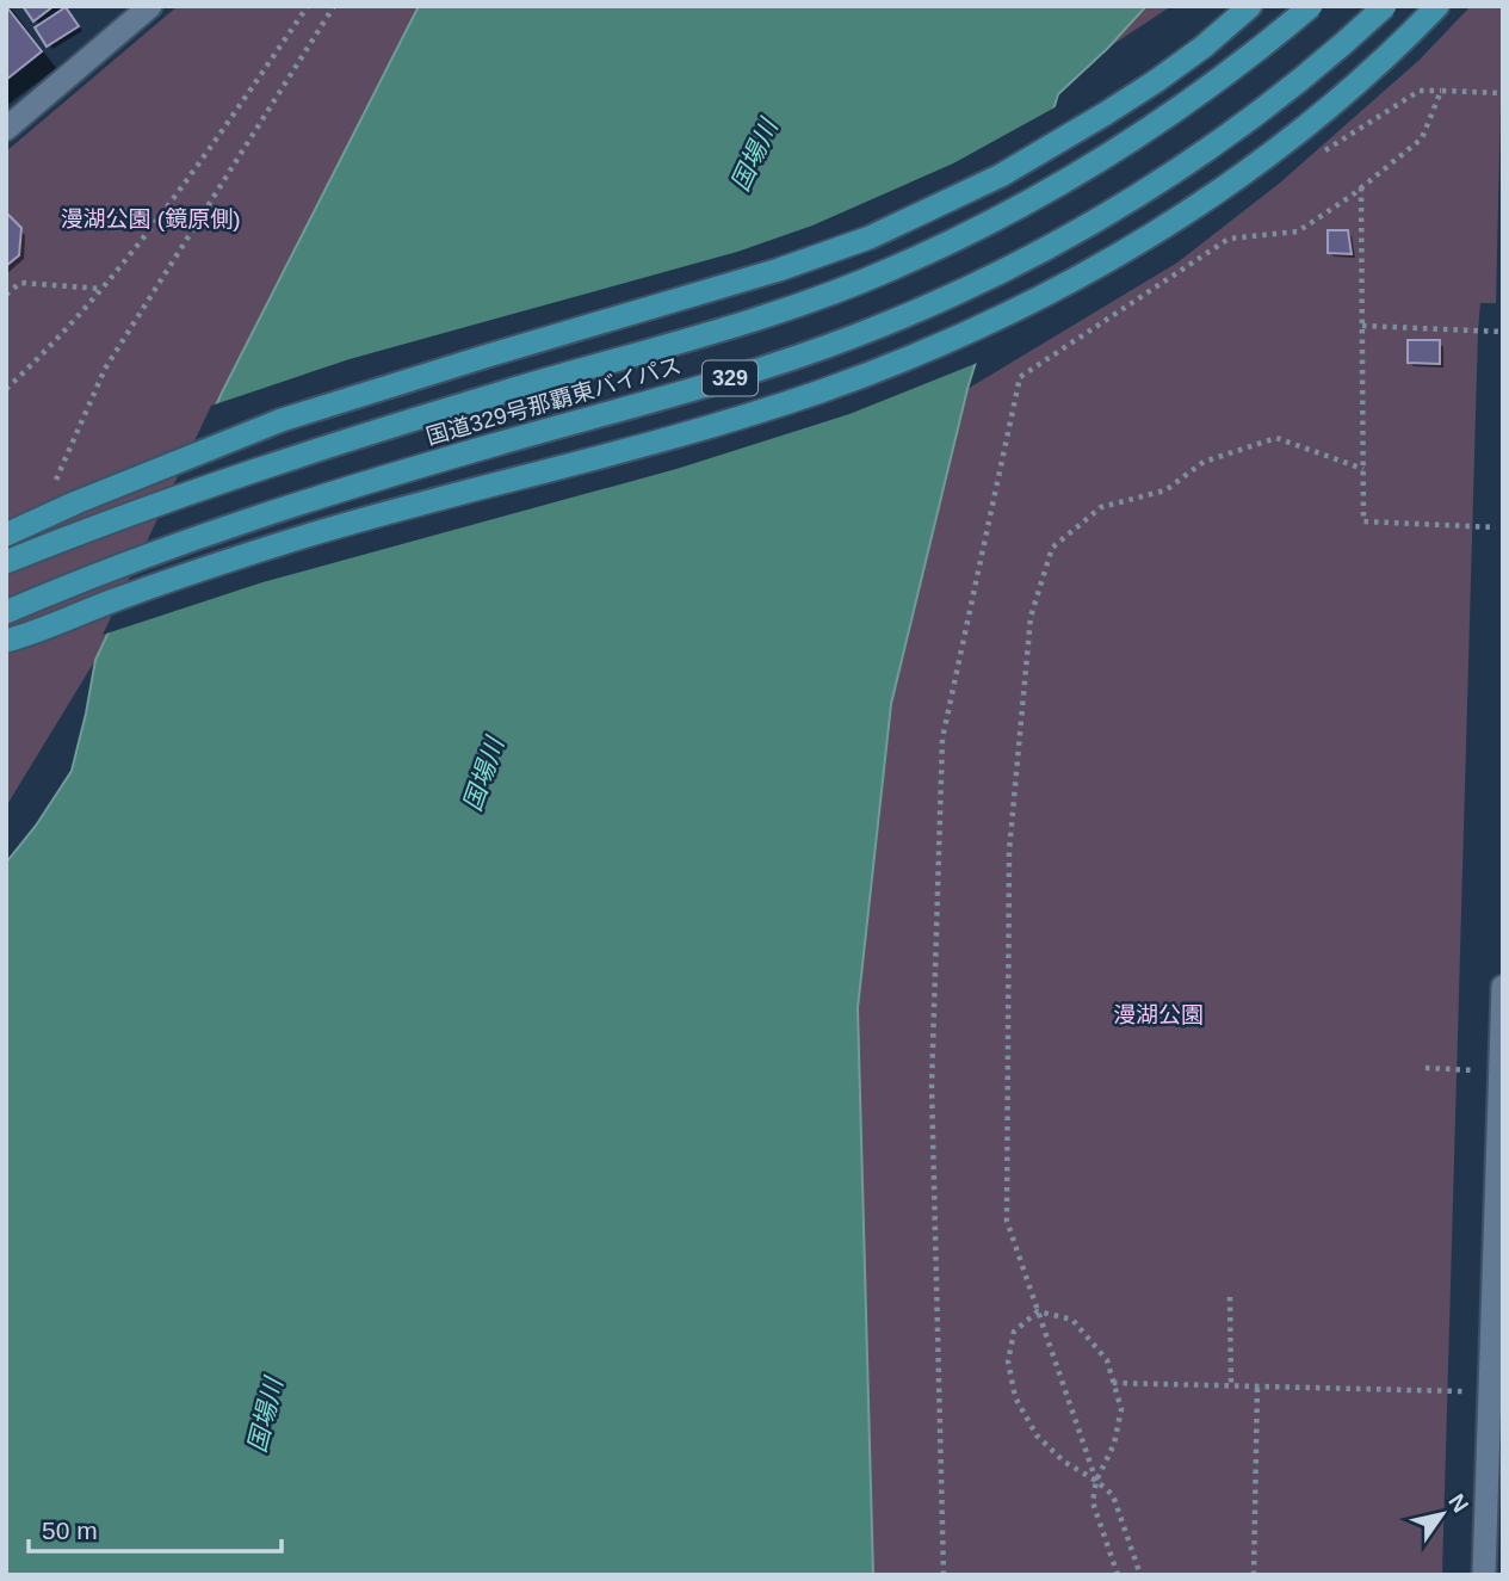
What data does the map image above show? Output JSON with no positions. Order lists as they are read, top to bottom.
{
  "streets": {
    "highway": ["329", "国道329号那覇東バイパス"]
  },
  "water": ["国場川"],
  "parks": ["漫湖公園 (鏡原側)", "漫湖公園"],
  "scale_bar": "50 m",
  "north": "top right"
}
